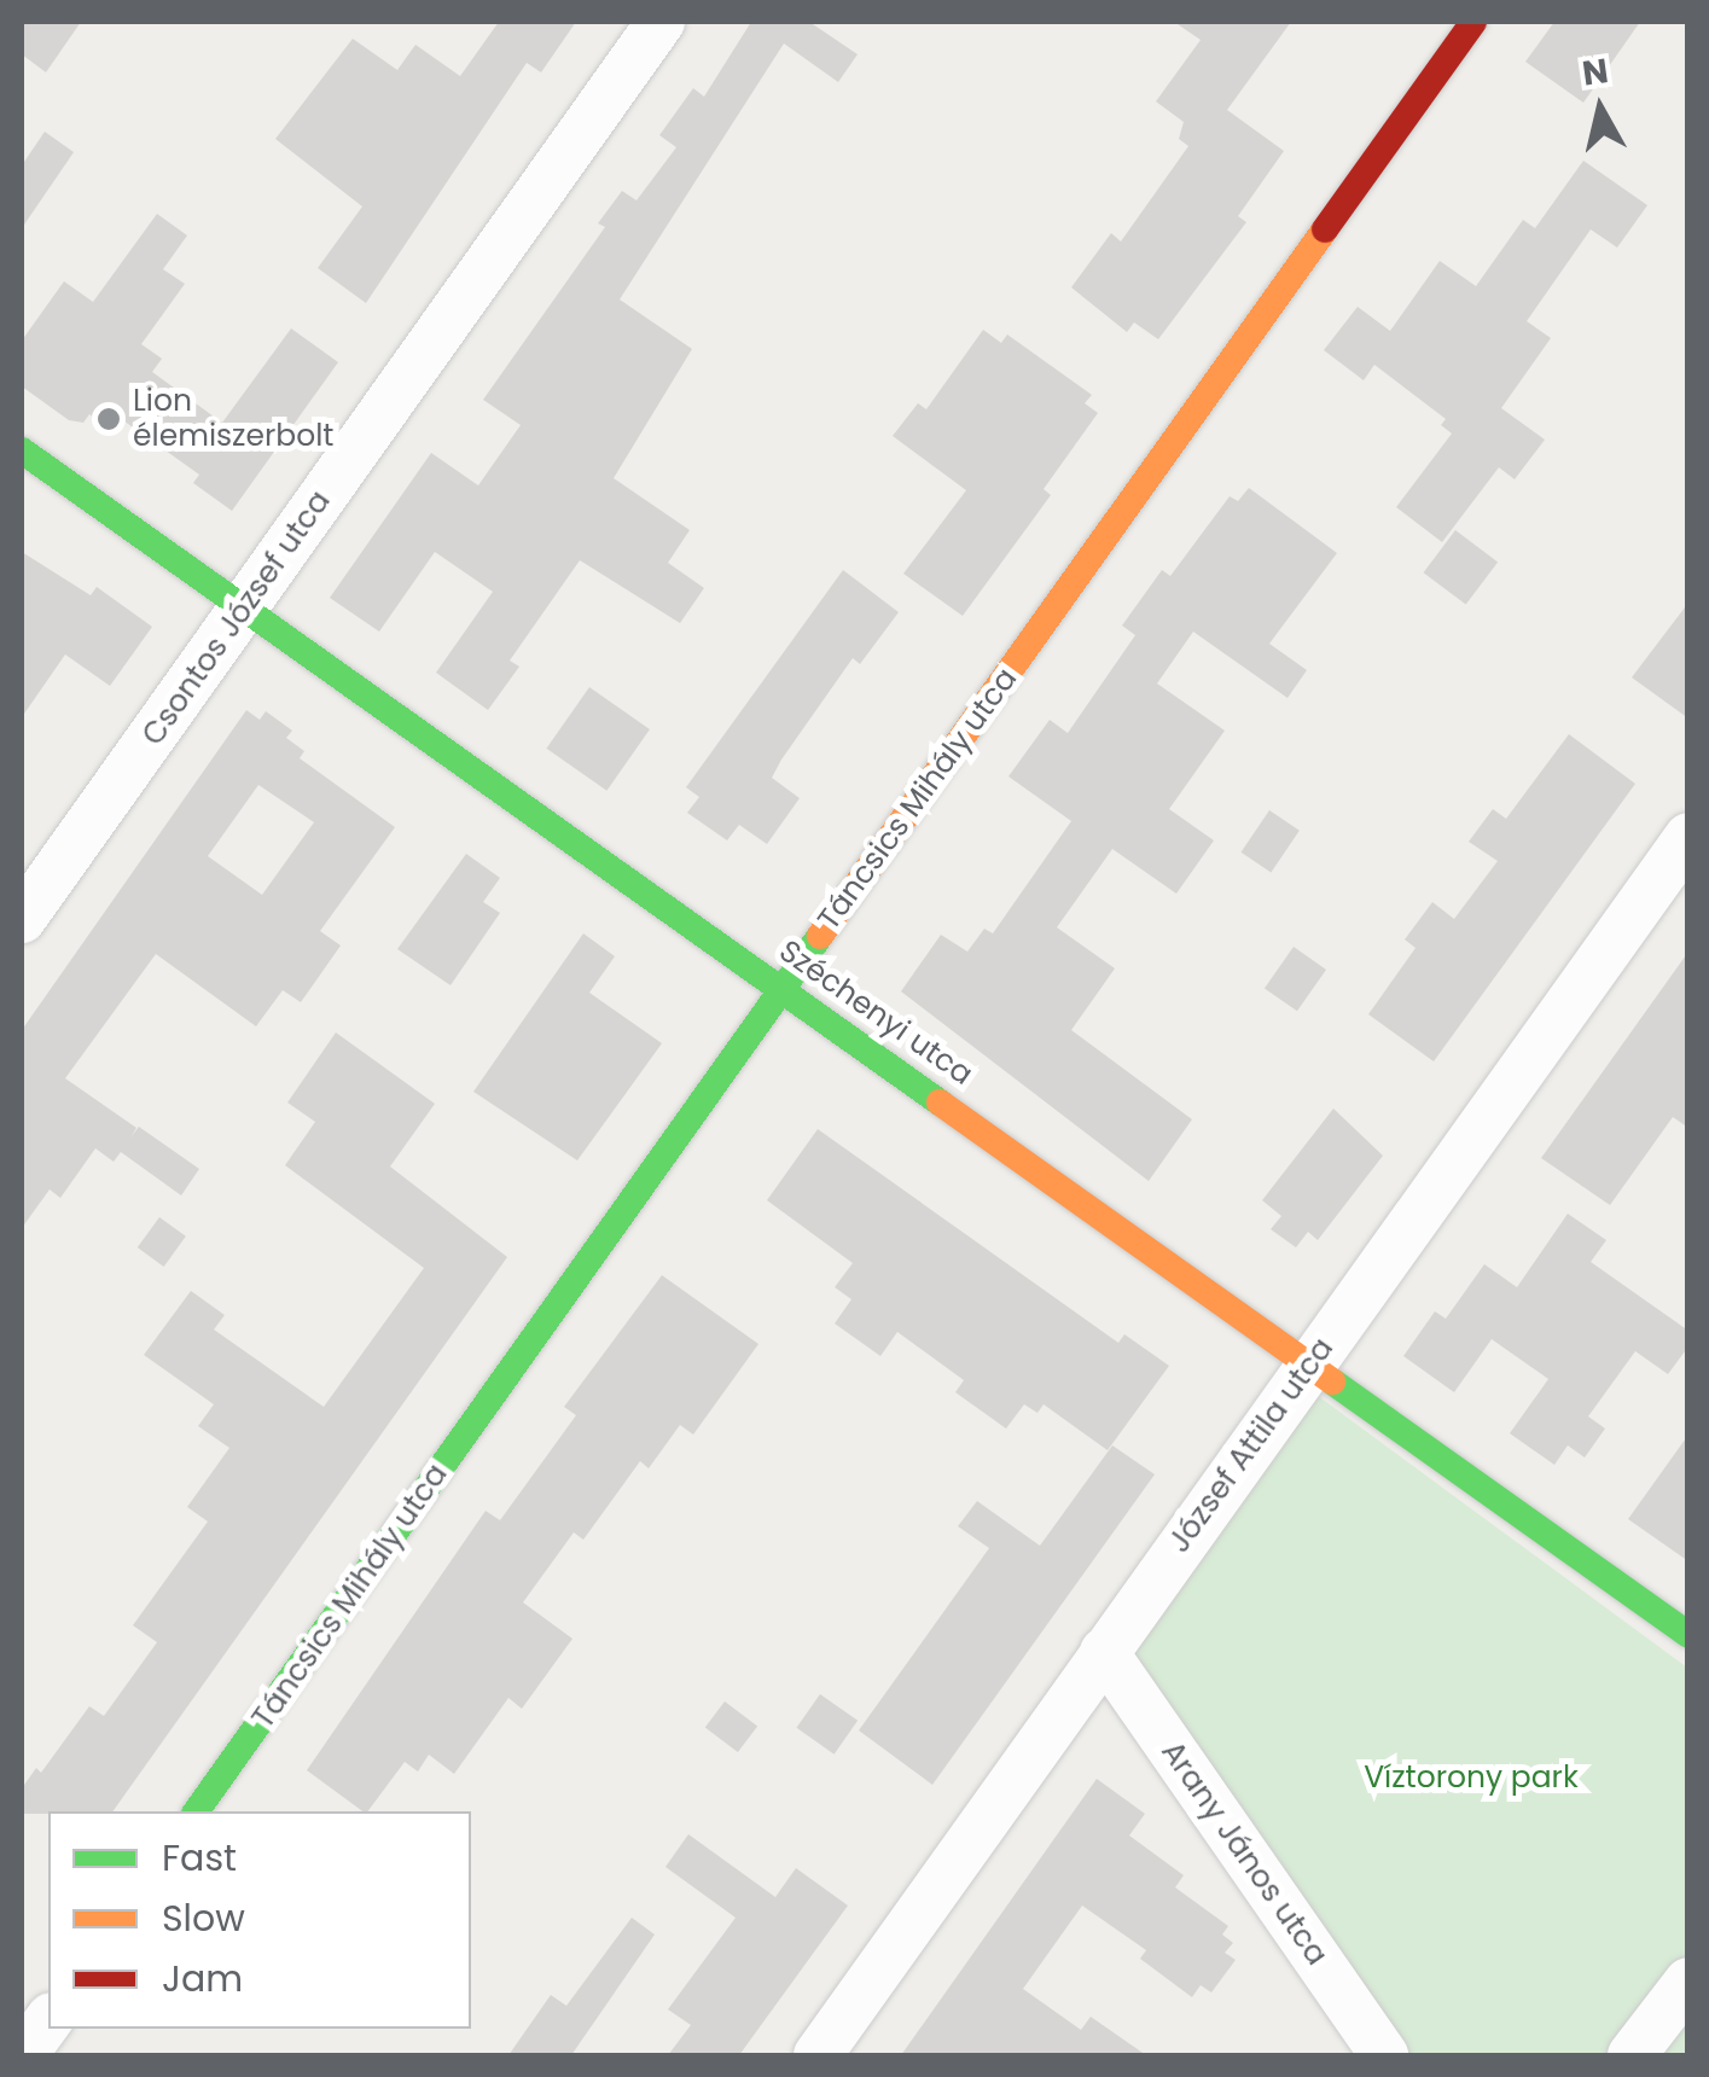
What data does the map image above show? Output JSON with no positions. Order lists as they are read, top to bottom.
{
  "streets": {
    "street": [
      "Csontos József utca",
      "Táncsics Mihály utca",
      "Széchenyi utca",
      "József Attila utca",
      "Arany János utca"
    ]
  },
  "crossings": [
    ["Csontos József utca", "Széchenyi utca"],
    ["Táncsics Mihály utca", "Széchenyi utca"],
    ["Széchenyi utca", "József Attila utca"],
    ["József Attila utca", "Arany János utca"]
  ],
  "parks": ["Víztorony park"],
  "places": ["Lion élemiszerbolt"],
  "legend": ["Fast", "Slow", "Jam"],
  "north": "top"
}
